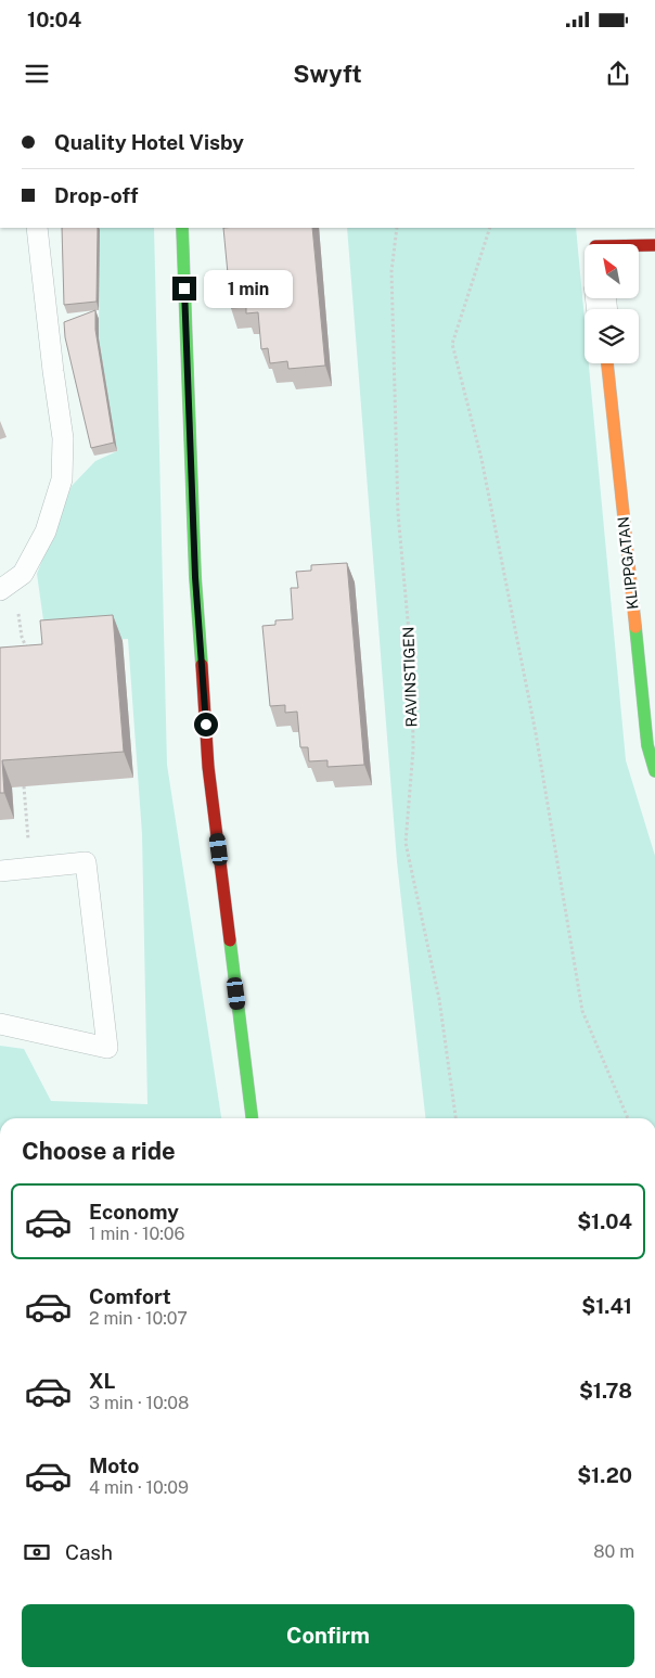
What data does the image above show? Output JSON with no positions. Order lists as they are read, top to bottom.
{
  "streets": {
    "street": ["KLIPPGATAN"],
    "path": ["RAVINSTIGEN"]
  },
  "north": "top left",
  "page": {
    "status": "10:04",
    "header": "Swyft",
    "banner": ["Quality Hotel Visby", "Drop-off"],
    "bubble": "1 min",
    "heading": "Choose a ride",
    "list": [
      {
        "name": "Economy",
        "note": "1 min · 10:06",
        "value": "$1.04"
      },
      {
        "name": "Comfort",
        "note": "2 min · 10:07",
        "value": "$1.41"
      },
      {
        "name": "XL",
        "note": "3 min · 10:08",
        "value": "$1.78"
      },
      {
        "name": "Moto",
        "note": "4 min · 10:09",
        "value": "$1.20"
      }
    ],
    "pay": ["Cash", "80 m"],
    "buttons": "Confirm"
  }
}
